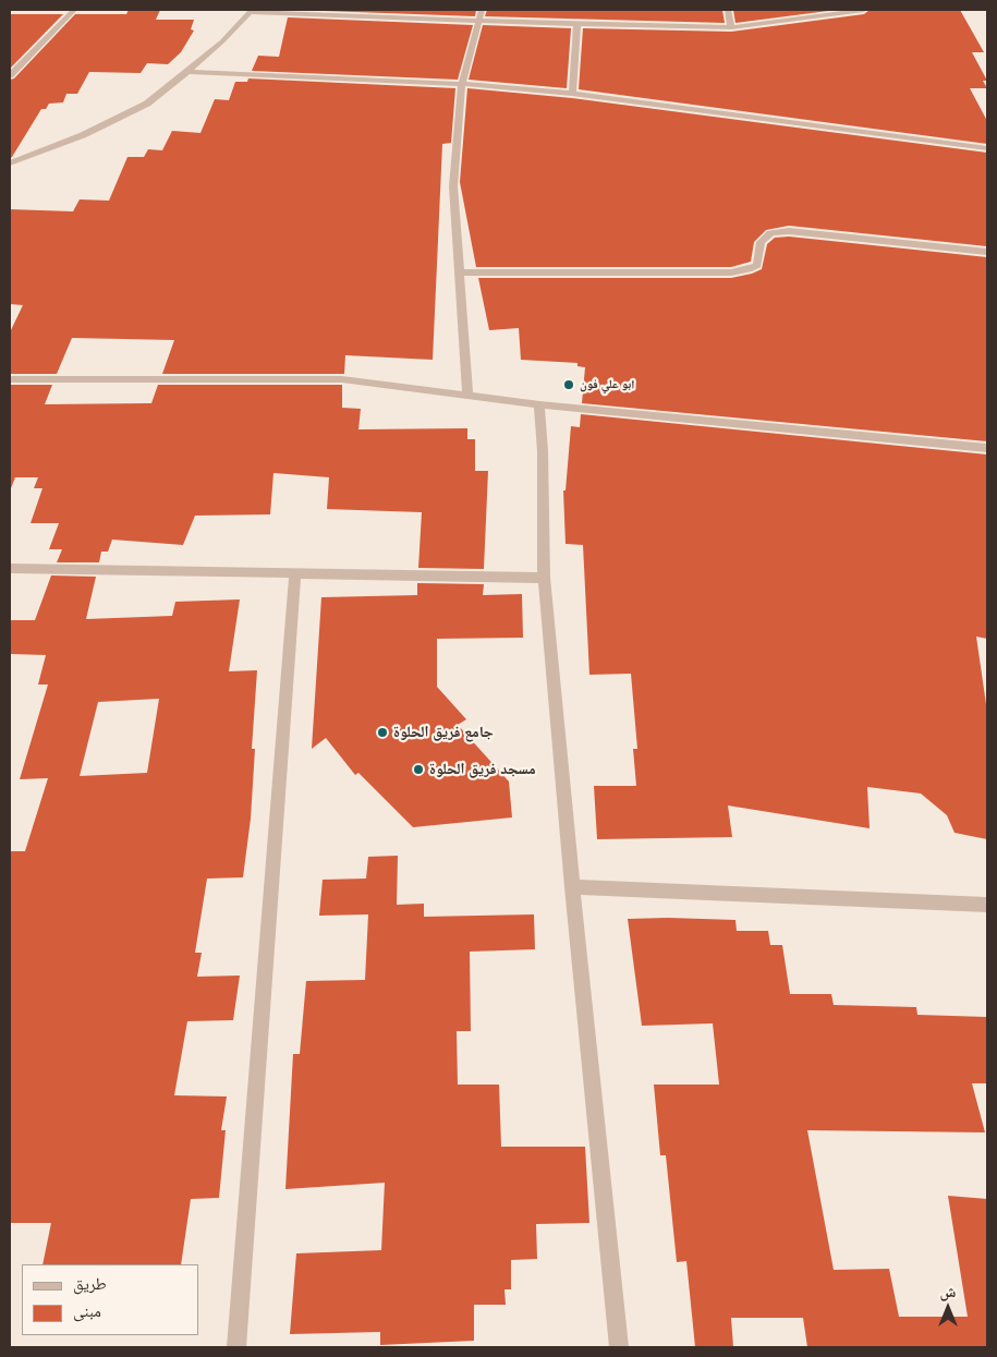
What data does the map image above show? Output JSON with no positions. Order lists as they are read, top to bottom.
{
  "places": ["ابو علي فون", "جامع فريق الحلوة", "مسجد فريق الحلوة"],
  "legend": ["طريق", "مبنى"],
  "north": "top"
}
